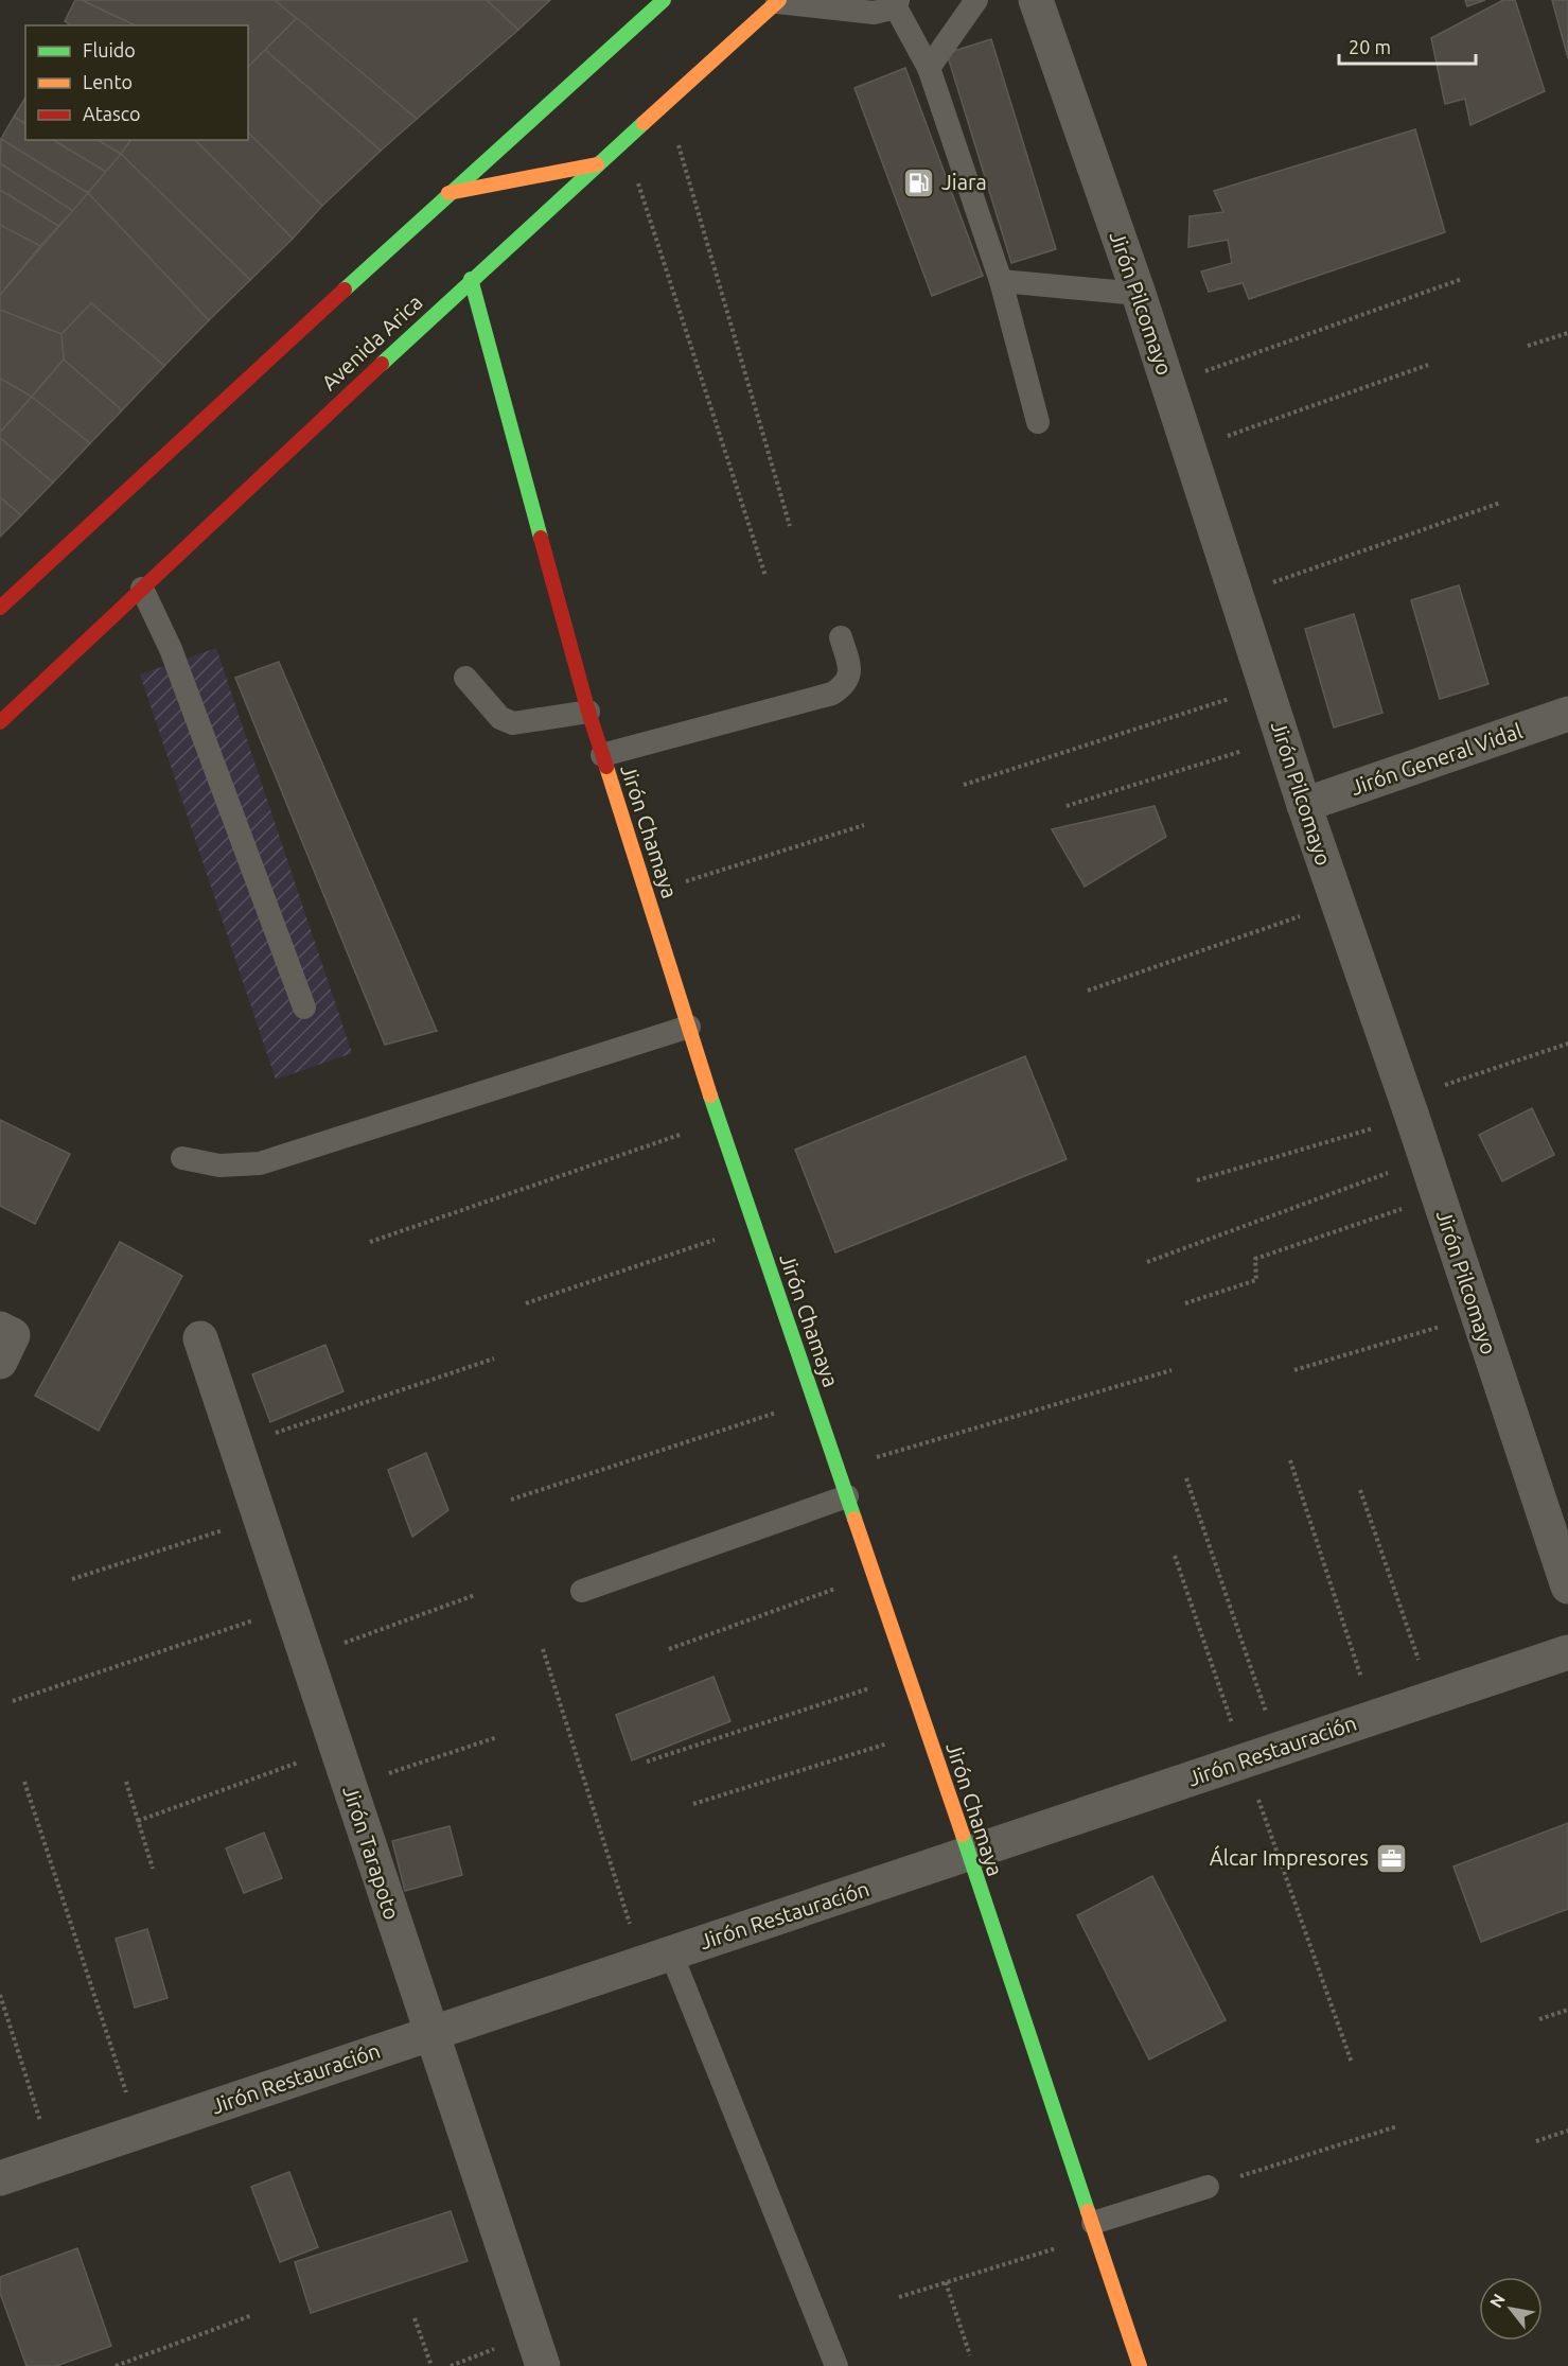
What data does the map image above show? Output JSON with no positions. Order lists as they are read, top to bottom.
{
  "streets": {
    "street": [
      "Jirón Pilcomayo",
      "Avenida Arica",
      "Jirón General Vidal",
      "Jirón Chamaya",
      "Jirón Restauración",
      "Jirón Tarapoto"
    ]
  },
  "crossings": [
    ["Jirón Pilcomayo", "Jirón General Vidal"],
    ["Avenida Arica", "Jirón Chamaya"],
    ["Jirón Chamaya", "Jirón Restauración"],
    ["Jirón Restauración", "Jirón Tarapoto"]
  ],
  "places": {
    "fuel station": ["Jiara"],
    "office": ["Álcar Impresores"]
  },
  "legend": ["Fluido", "Lento", "Atasco"],
  "scale_bar": "20 m",
  "north": "top left"
}
